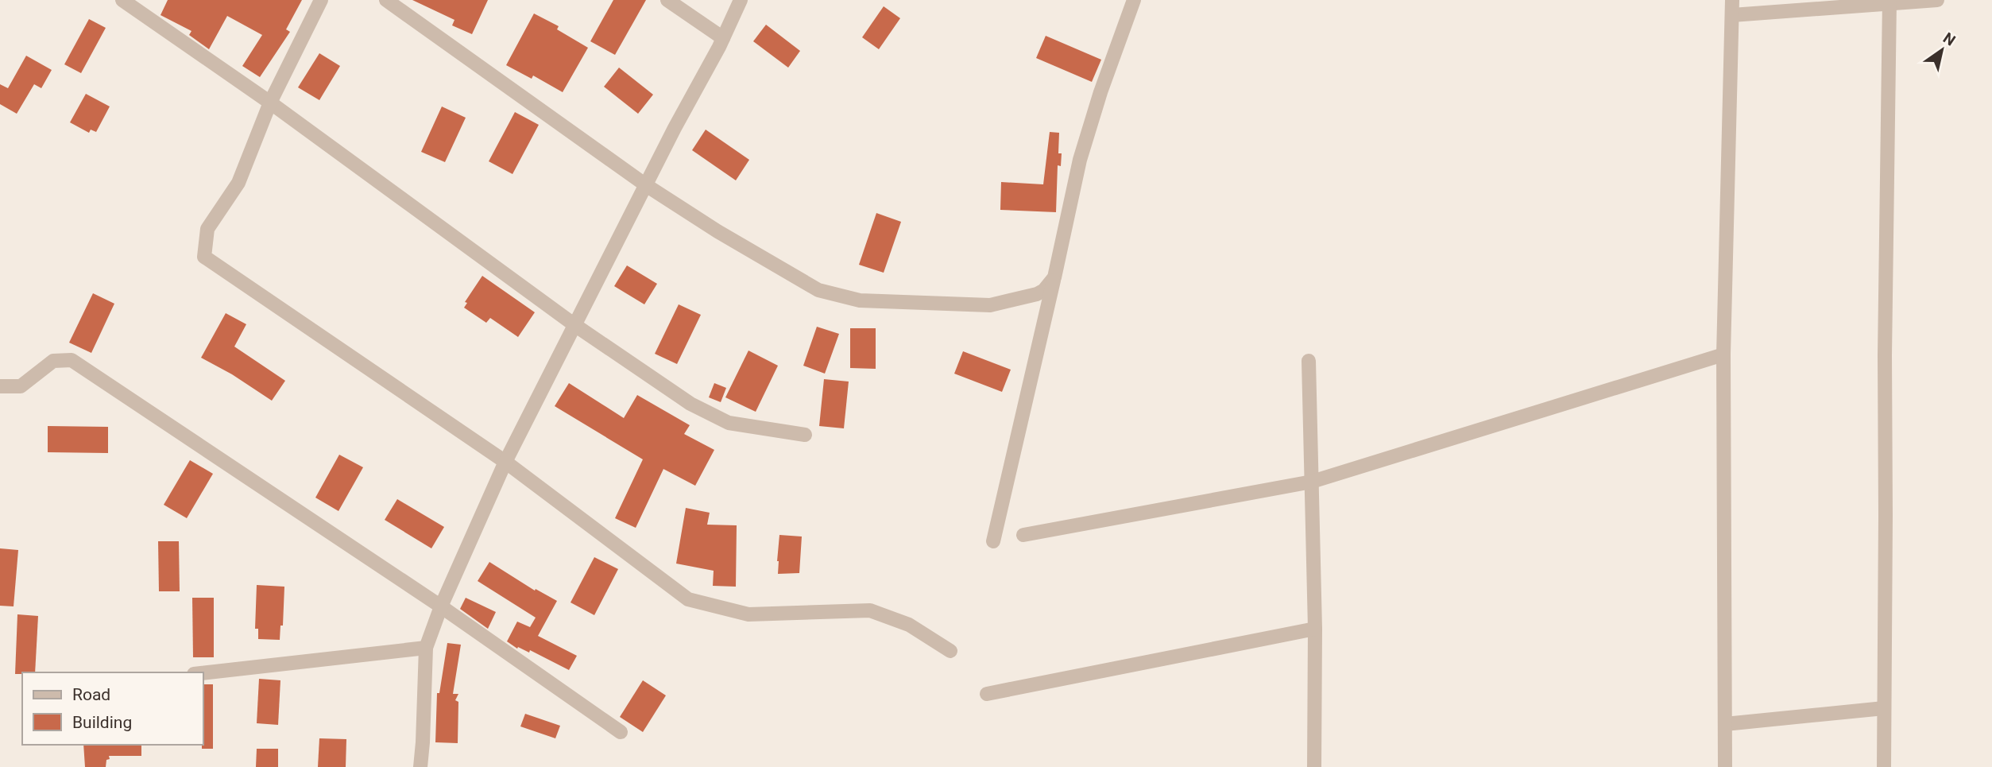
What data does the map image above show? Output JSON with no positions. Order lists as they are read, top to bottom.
{
  "legend": ["Road", "Building"],
  "north": "top right"
}
